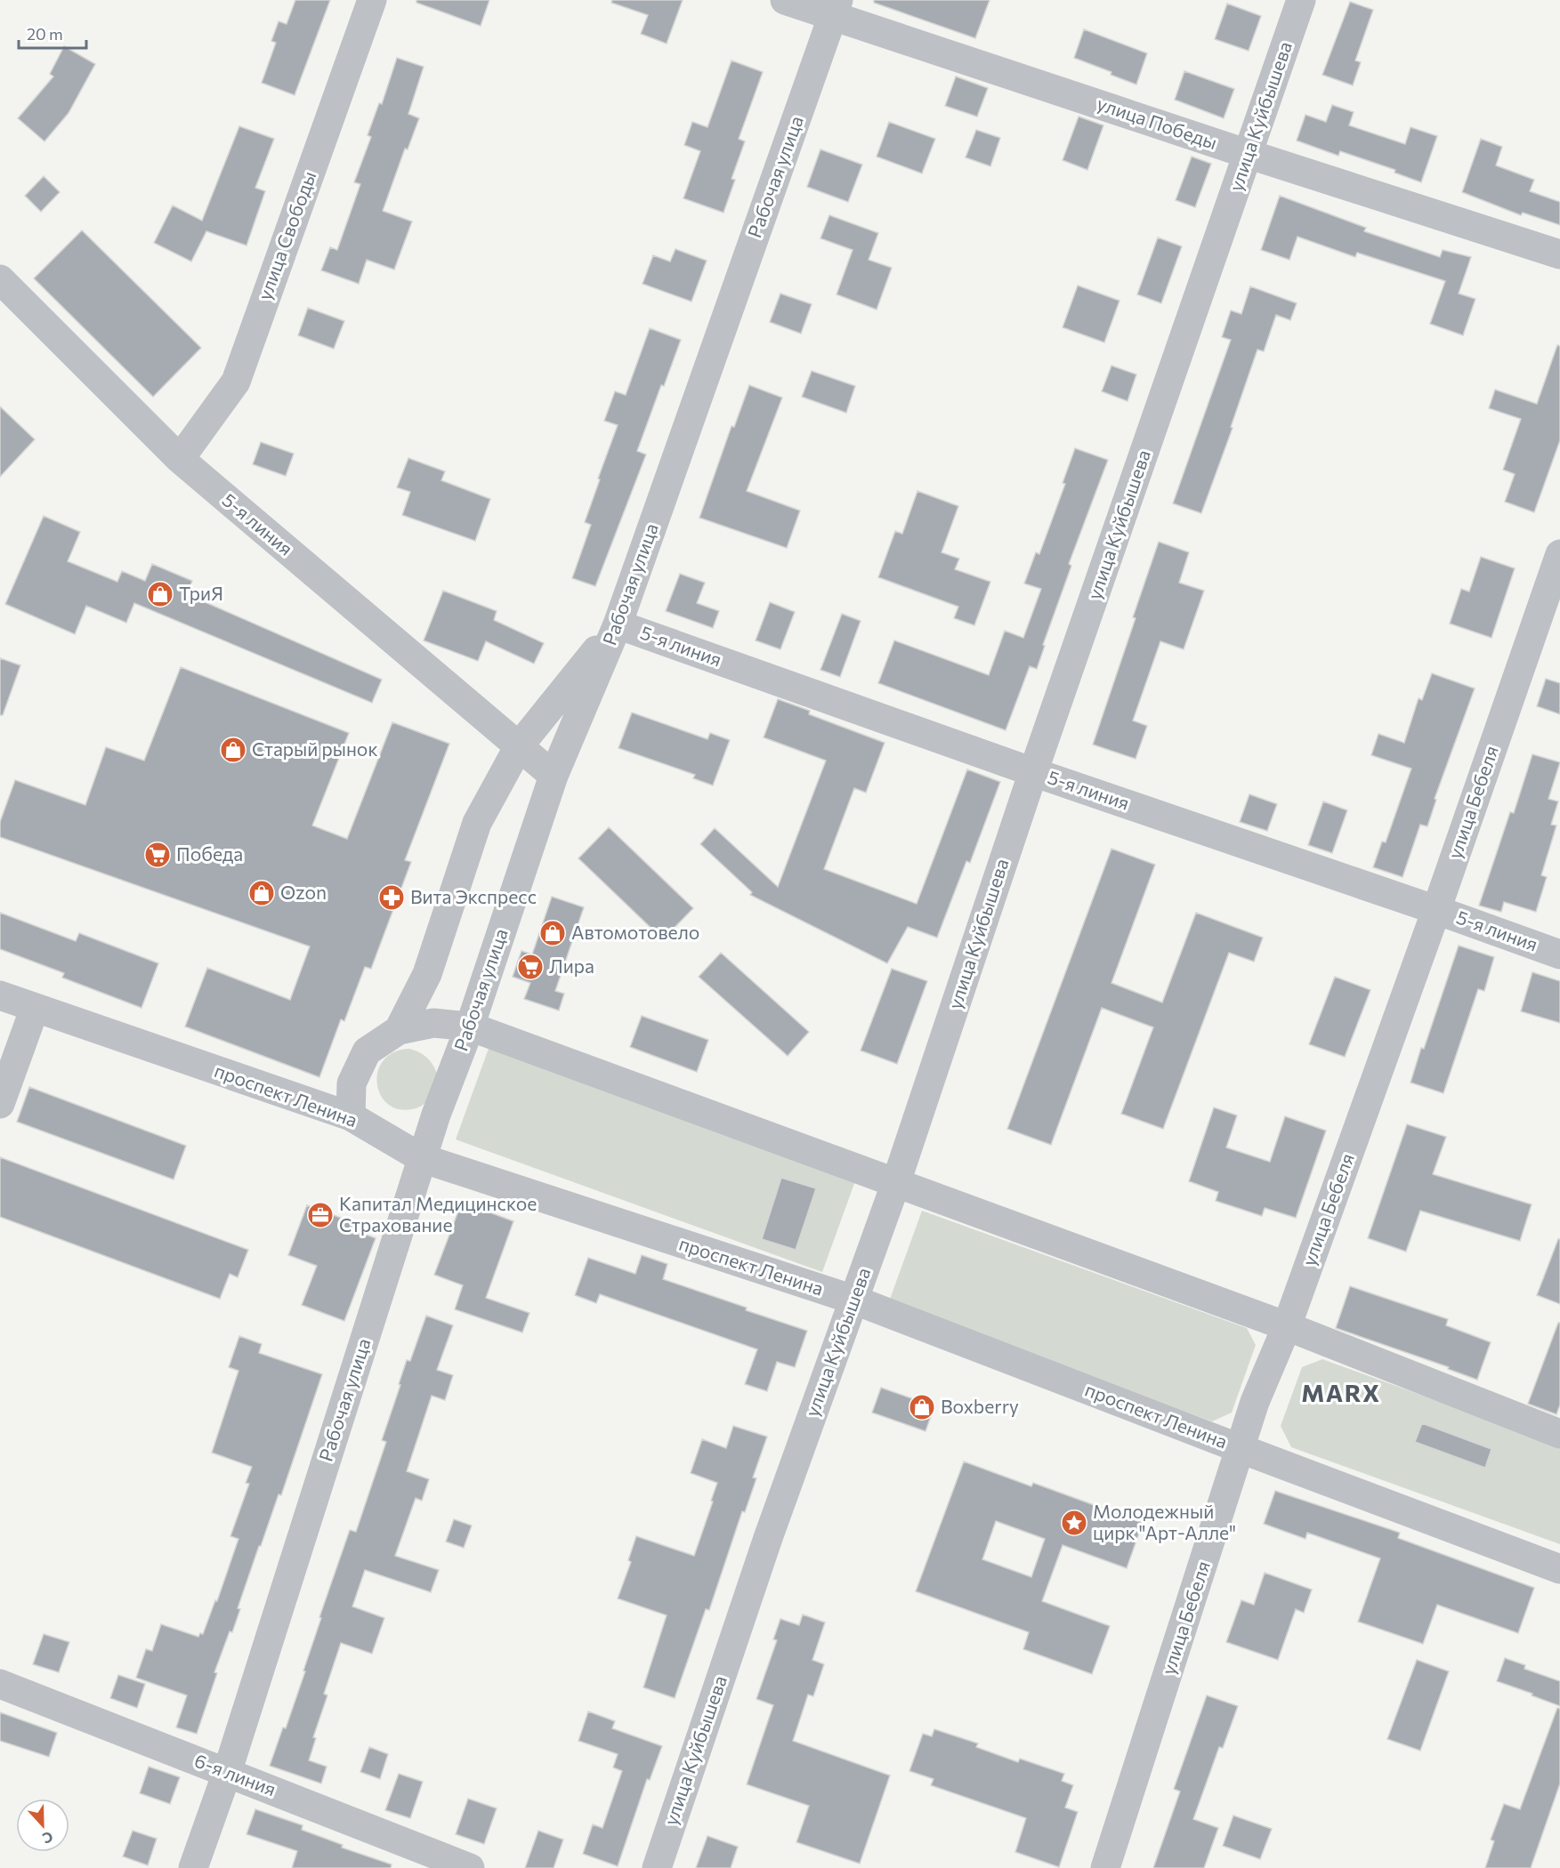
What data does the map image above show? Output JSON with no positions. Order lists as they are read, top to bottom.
{
  "streets": {
    "street": [
      "улица Куйбышева",
      "улица Победы",
      "Рабочая улица",
      "улица Свободы",
      "5-я линия",
      "улица Бебеля",
      "проспект Ленина",
      "6-я линия"
    ]
  },
  "crossings": [
    ["улица Куйбышева", "улица Победы"],
    ["улица Куйбышева", "5-я линия"],
    ["улица Куйбышева", "проспект Ленина"],
    ["улица Победы", "Рабочая улица"],
    ["Рабочая улица", "5-я линия"],
    ["Рабочая улица", "проспект Ленина"],
    ["Рабочая улица", "6-я линия"],
    ["улица Свободы", "5-я линия"],
    ["5-я линия", "улица Бебеля"],
    ["улица Бебеля", "проспект Ленина"]
  ],
  "districts": ["MARX"],
  "places": {
    "shop": [
      "ТриЯ",
      "Старый рынок",
      "Ozon",
      "Автомотовело",
      "Boxberry"
    ],
    "supermarket": ["Победа", "Лира"],
    "pharmacy": ["Вита Экспресс"],
    "office": ["Капитал Медицинское Страхование"],
    "place": ["Молодежный цирк \"Арт-Алле\""]
  },
  "scale_bar": "20 m",
  "north": "bottom"
}
